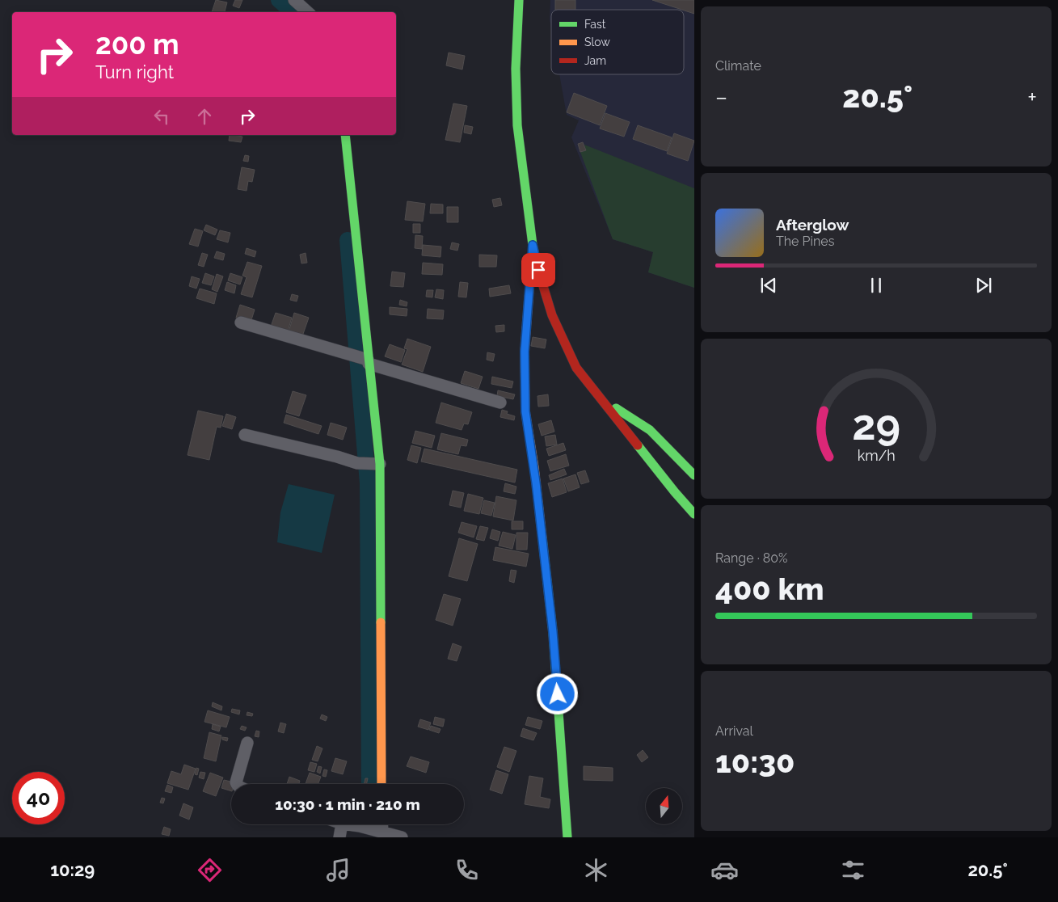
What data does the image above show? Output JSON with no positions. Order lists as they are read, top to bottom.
{
  "legend": ["Fast", "Slow", "Jam"],
  "north": "top",
  "page": {
    "tile": [
      "Climate",
      ["Range · 80%", "400 km"],
      ["Arrival", "10:30"]
    ],
    "turn": ["200 m", "Turn right"],
    "heat": ["−", "20.5°", "+"],
    "song": ["Afterglow", "The Pines"],
    "limit": "40",
    "trip": "10:30 · 1 min · 210 m",
    "tabs": ["10:29", "20.5°"],
    "gauge": ["29", "km/h"]
  }
}
